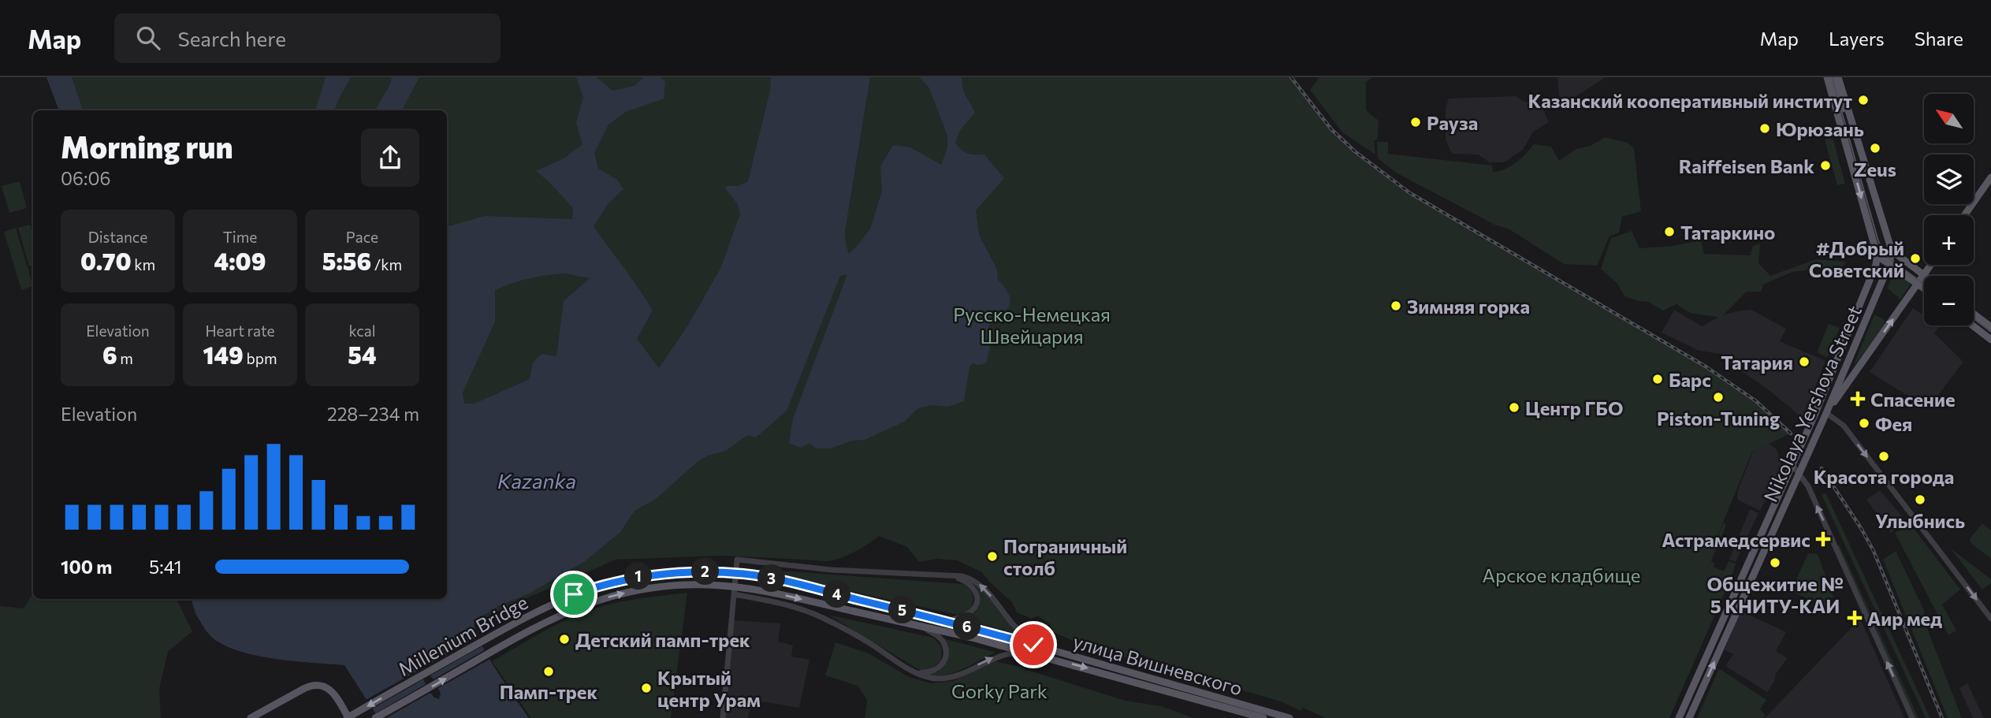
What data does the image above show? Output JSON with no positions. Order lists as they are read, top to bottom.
{
  "streets": {
    "main road": ["Nikolaya Yershova Street", "Millenium Bridge", "улица Вишневского"]
  },
  "crossings": [
    ["Millenium Bridge", "улица Вишневского"]
  ],
  "water": ["Kazanka"],
  "parks": ["Русско-Немецкая Швейцария", "Арское кладбище", "Gorky Park"],
  "places": {
    "other": [
      "Казанский кооперативный институт",
      "Рауза",
      "Юрюзань",
      "Zeus",
      "Raiffeisen Bank",
      "Татаркино",
      "#Добрый Советский",
      "Зимняя горка",
      "Татария",
      "Барс",
      "Piston-Tuning",
      "Центр ГБО",
      "Фея",
      "Красота города",
      "Улыбнись",
      "Пограничный столб",
      "Общежитие № 5 КНИТУ-КАИ",
      "Детский памп-трек",
      "Памп-трек",
      "Крытый центр Урам"
    ],
    "health": ["Спасение", "Астрамедсервис", "Аир мед"]
  },
  "north": "top left",
  "page": {
    "header": "Map",
    "search": "Search here",
    "nav": ["Map", "Layers", "Share"],
    "map_buttons": ["+", "−"],
    "heading": ["Morning run", "06:06"],
    "stats": [
      ["Distance", "0.70 km"],
      ["Time", "4:09"],
      ["Pace", "5:56 /km"],
      ["Elevation", "6 m"],
      ["Heart rate", "149 bpm"],
      ["kcal", "54"]
    ],
    "chart": ["Elevation", "228–234 m"],
    "list": [
      {
        "name": "100 m",
        "note": "5:41"
      }
    ],
    "pins": [
      "2",
      "1",
      "3",
      "4",
      "5",
      "6"
    ]
  }
}
